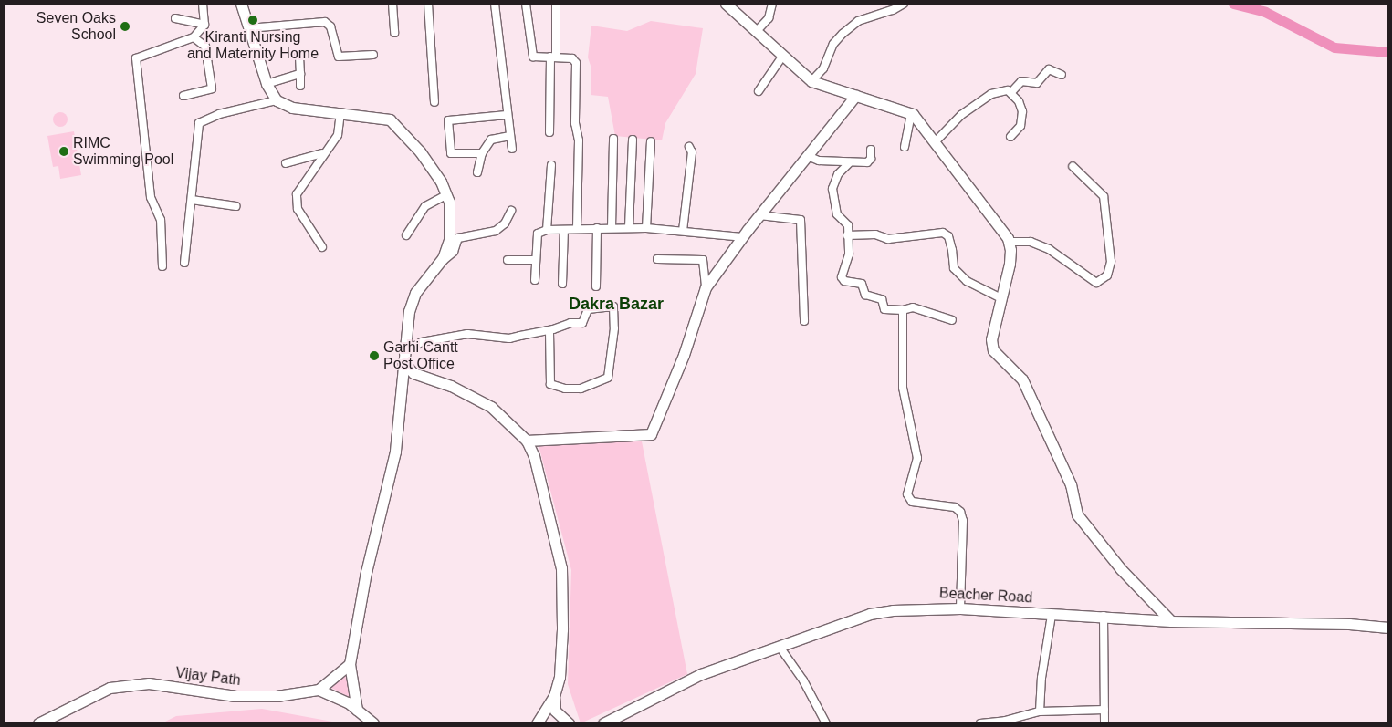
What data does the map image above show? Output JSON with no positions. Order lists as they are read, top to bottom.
{
  "streets": {
    "street": ["Beacher Road", "Vijay Path"]
  },
  "districts": ["Dakra Bazar"],
  "places": [
    "Kiranti Nursing and Maternity Home",
    "Seven Oaks School",
    "RIMC Swimming Pool",
    "Garhi Cantt Post Office"
  ]
}
